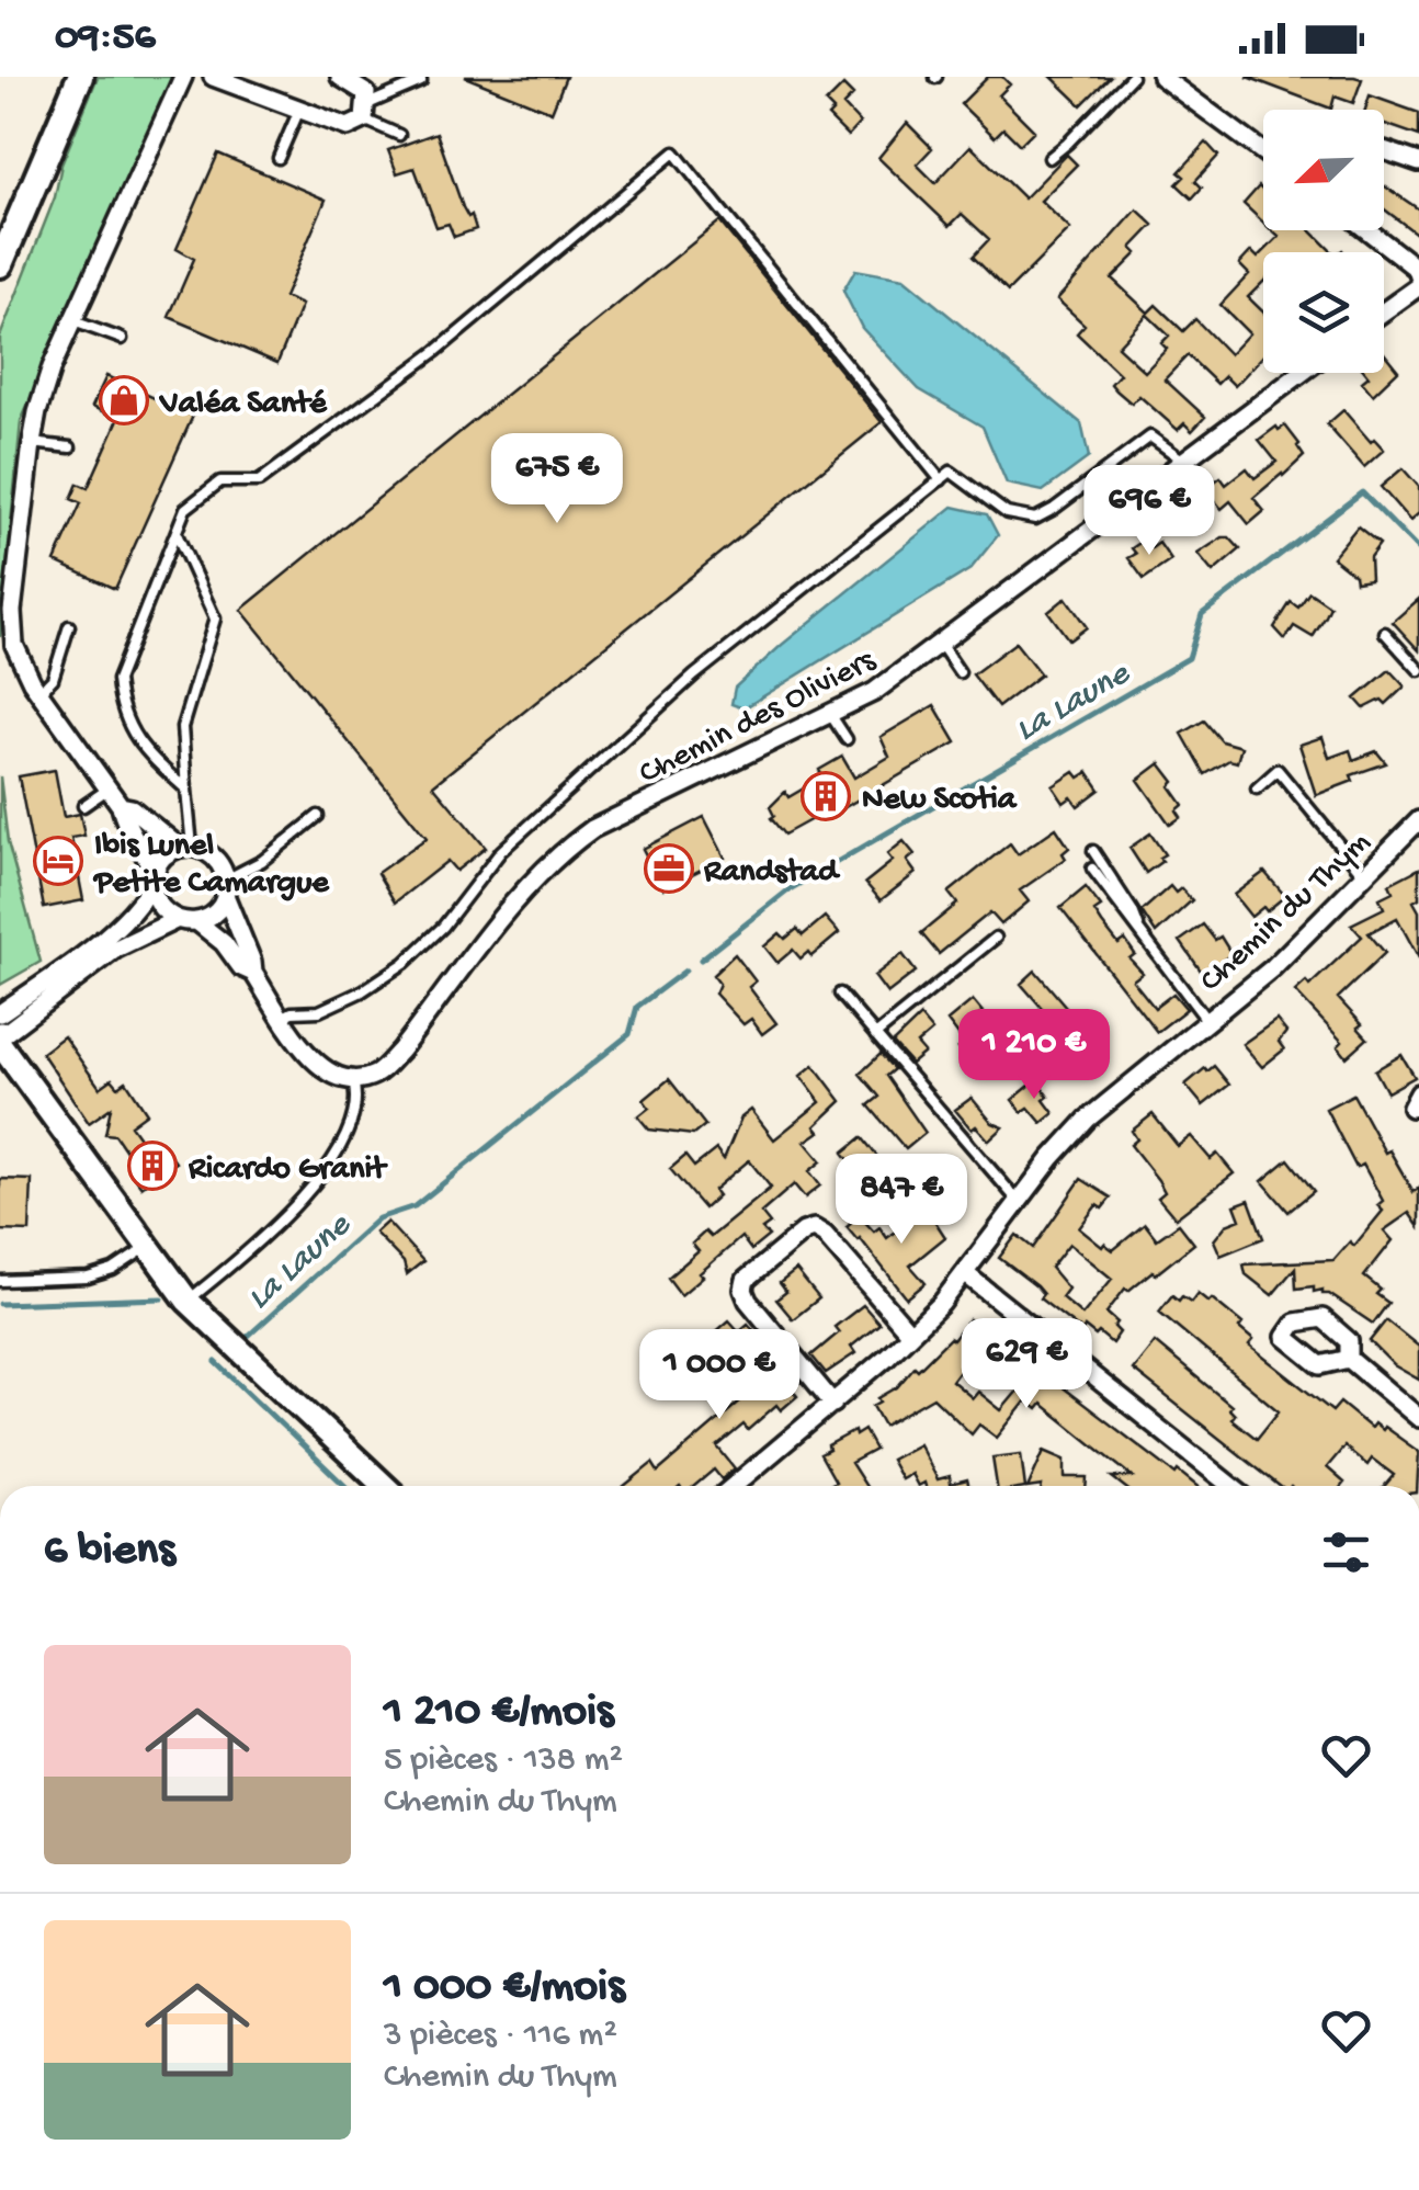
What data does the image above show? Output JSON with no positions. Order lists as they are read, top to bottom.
{
  "streets": {
    "street": ["Chemin des Oliviers", "Chemin du Thym"]
  },
  "water": ["La Laune"],
  "places": {
    "shop": ["Valéa Santé"],
    "building": ["New Scotia", "Ricardo Granit"],
    "hotel": ["Ibis Lunel Petite Camargue"],
    "office": ["Randstad"]
  },
  "north": "bottom left",
  "page": {
    "status": "09:56",
    "price": [
      "675 €",
      "696 €",
      "1 210 €",
      "847 €",
      "629 €",
      "1 000 €"
    ],
    "heading": "6 biens",
    "list": [
      {
        "name": "1 210 €/mois",
        "note": "5 pièces · 138 m² · Chemin du Thym"
      },
      {
        "name": "1 000 €/mois",
        "note": "3 pièces · 116 m² · Chemin du Thym"
      }
    ]
  }
}
